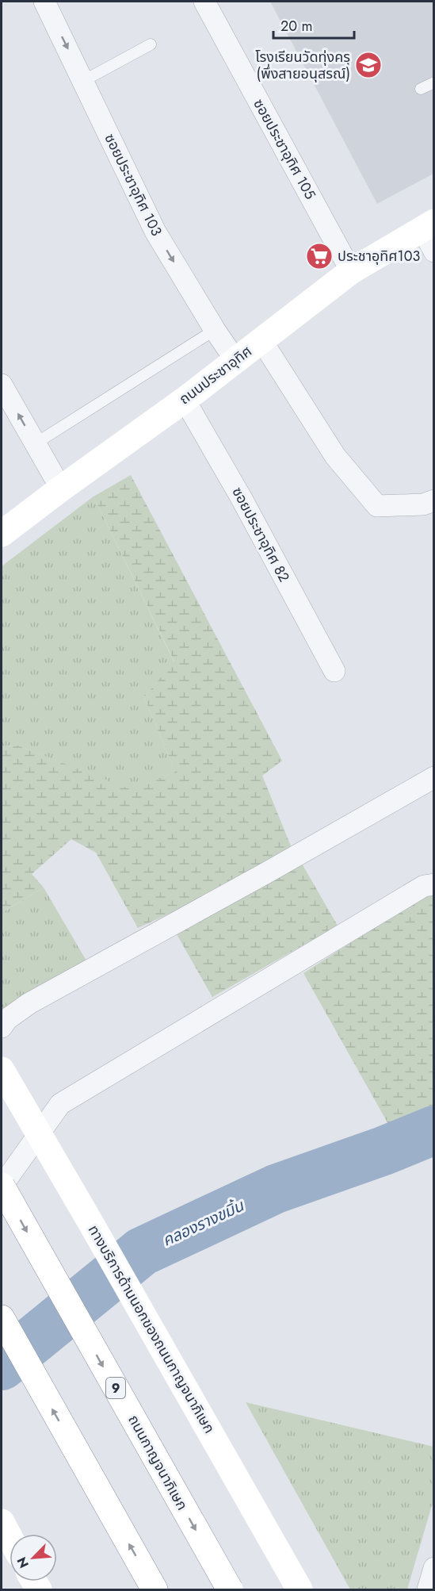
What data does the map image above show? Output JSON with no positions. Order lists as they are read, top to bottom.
{
  "streets": {
    "main road": [
      "ถนนประชาอุทิศ",
      "ทางบริการด้านนอกของถนนกาญจนาภิเษก",
      "9",
      "ถนนกาญจนาภิเษก"
    ],
    "street": ["ซอยประชาอุทิศ 105", "ซอยประชาอุทิศ 103", "ซอยประชาอุทิศ 82"]
  },
  "crossings": [
    ["ซอยประชาอุทิศ 105", "ถนนประชาอุทิศ"],
    ["ซอยประชาอุทิศ 103", "ถนนประชาอุทิศ"],
    ["ถนนประชาอุทิศ", "ซอยประชาอุทิศ 82"]
  ],
  "one_way": ["ซอยประชาอุทิศ 103"],
  "water": ["คลองรางขมิ้น"],
  "places": {
    "school or university": ["โรงเรียนวัดทุ่งครุ (พึ่งสายอนุสรณ์)"],
    "supermarket": ["ประชาอุทิศ103"]
  },
  "scale_bar": "20 m",
  "north": "bottom left"
}
